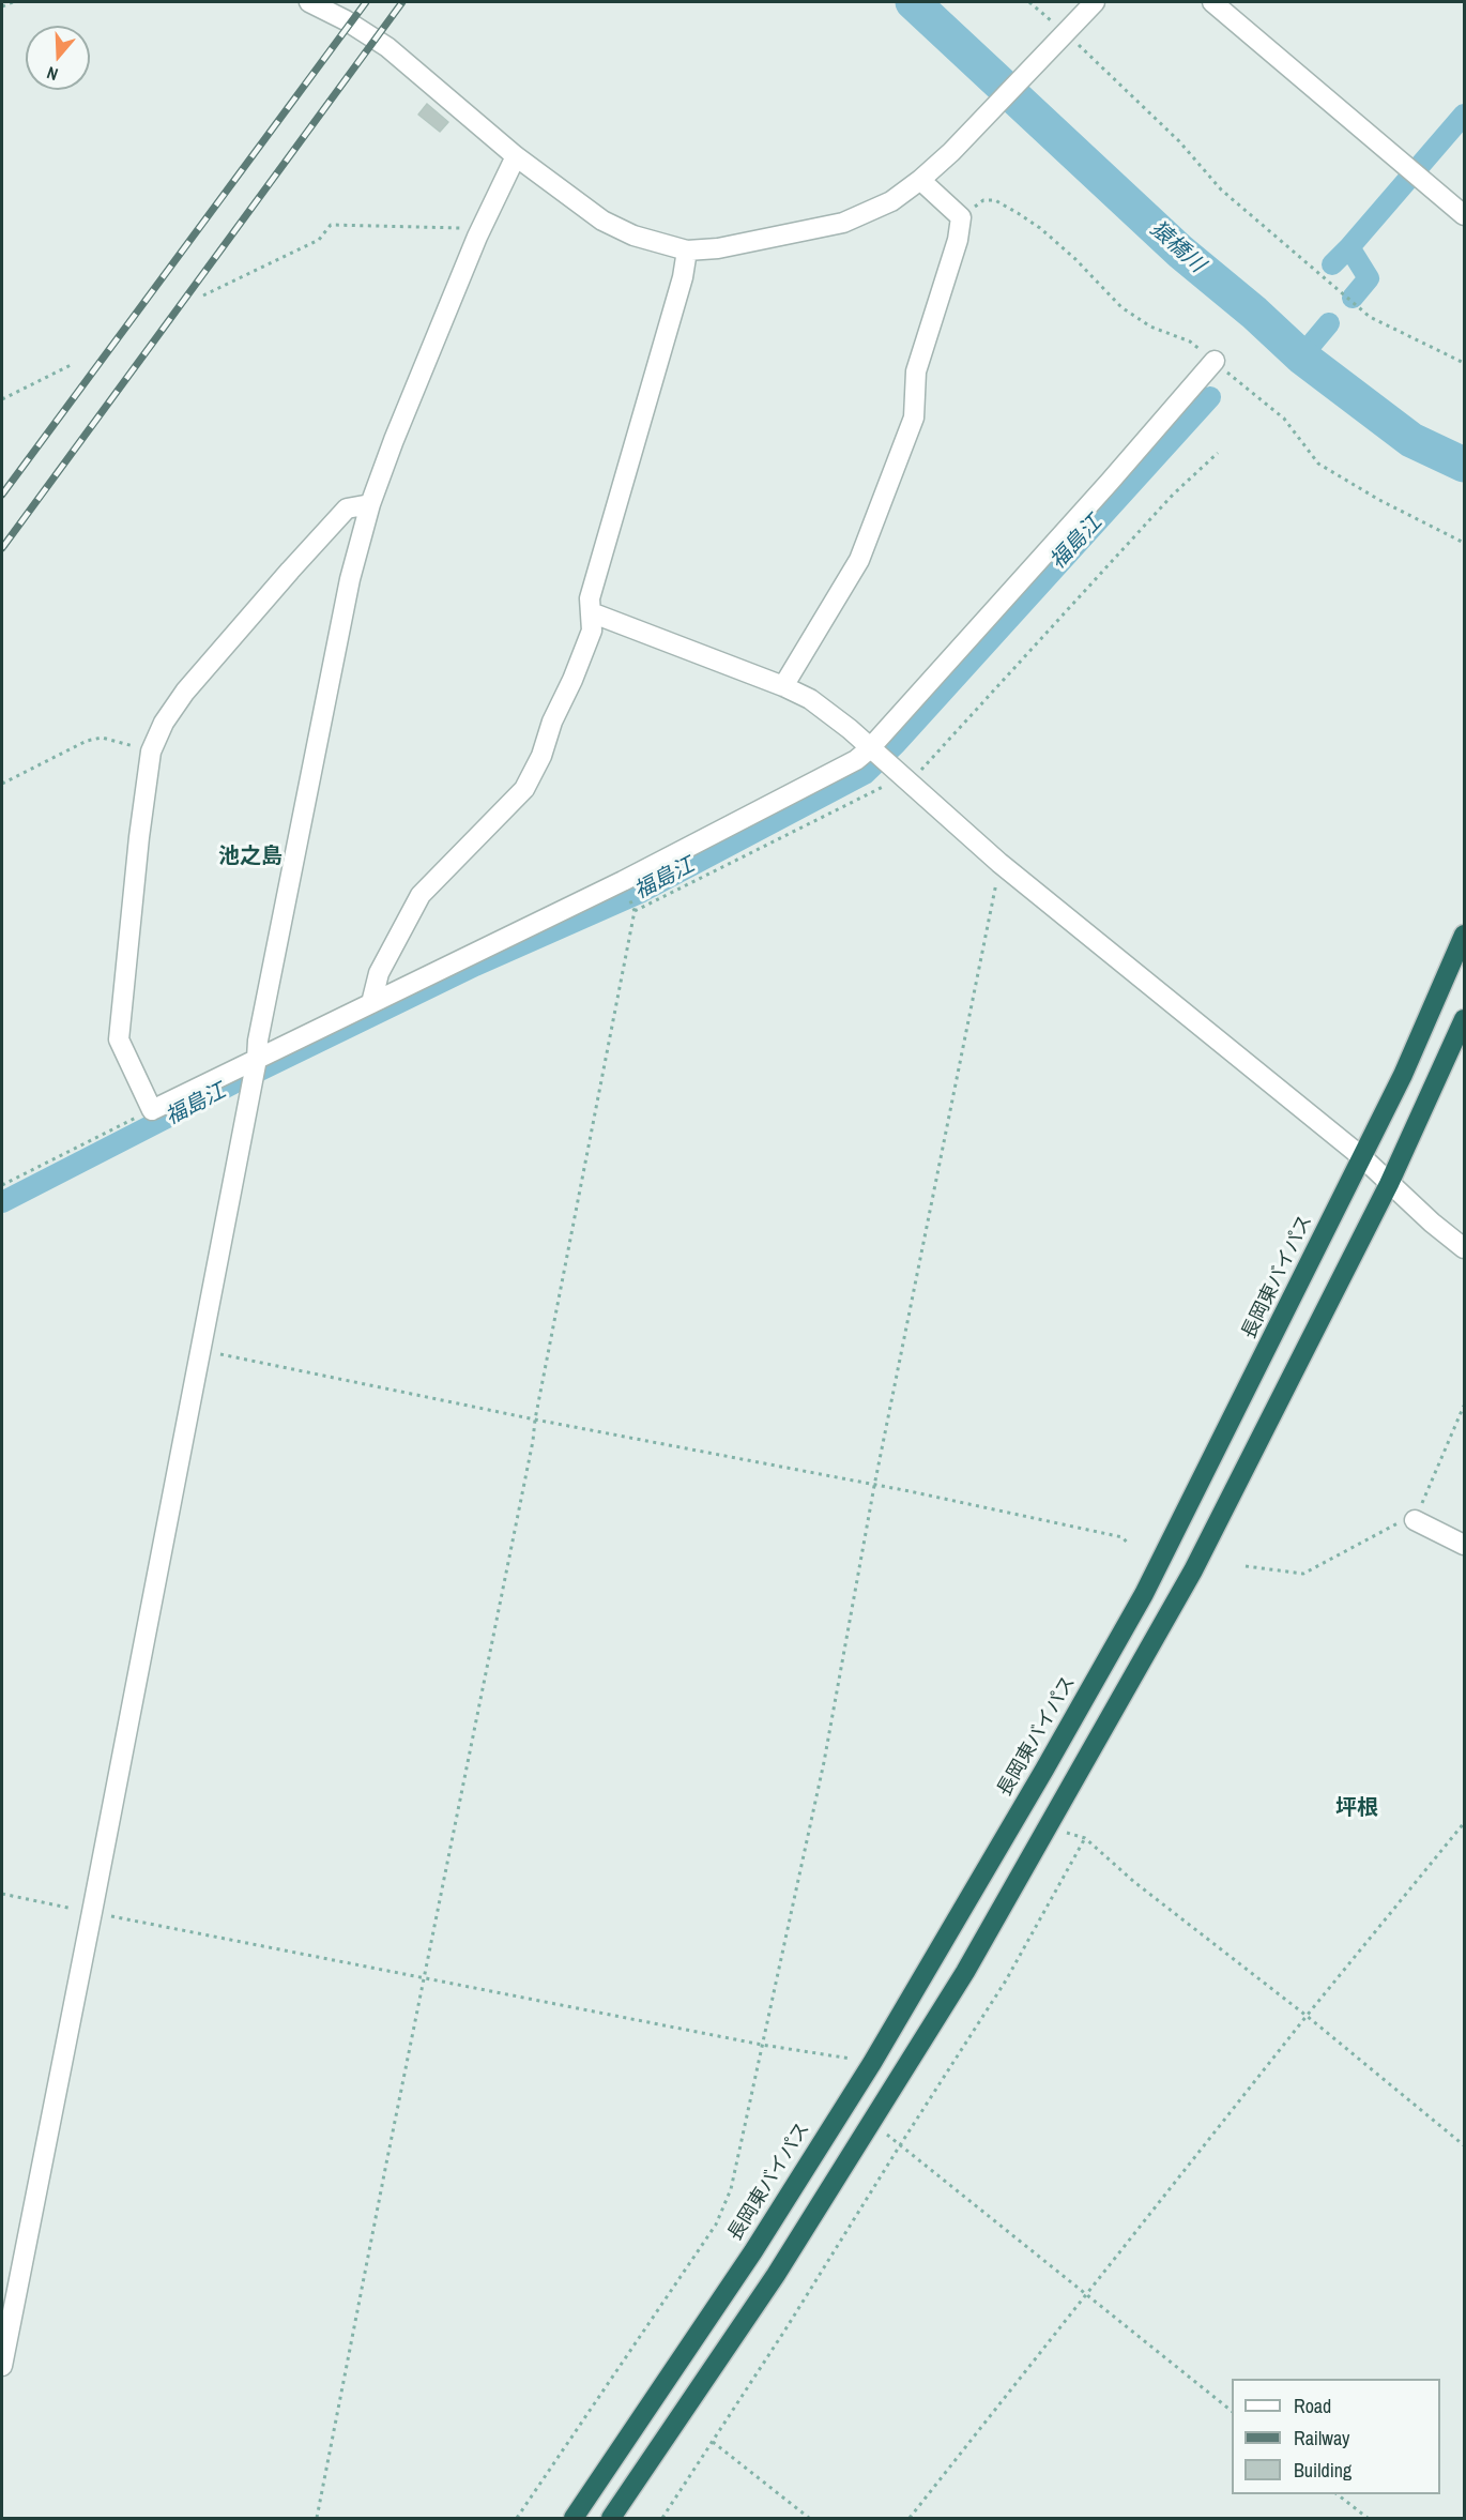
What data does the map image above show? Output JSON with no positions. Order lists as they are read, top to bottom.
{
  "streets": {
    "highway": ["長岡東バイパス"]
  },
  "districts": ["池之島", "坪根"],
  "water": ["猿橋川", "福島江"],
  "legend": ["Road", "Railway", "Building"],
  "north": "bottom"
}
